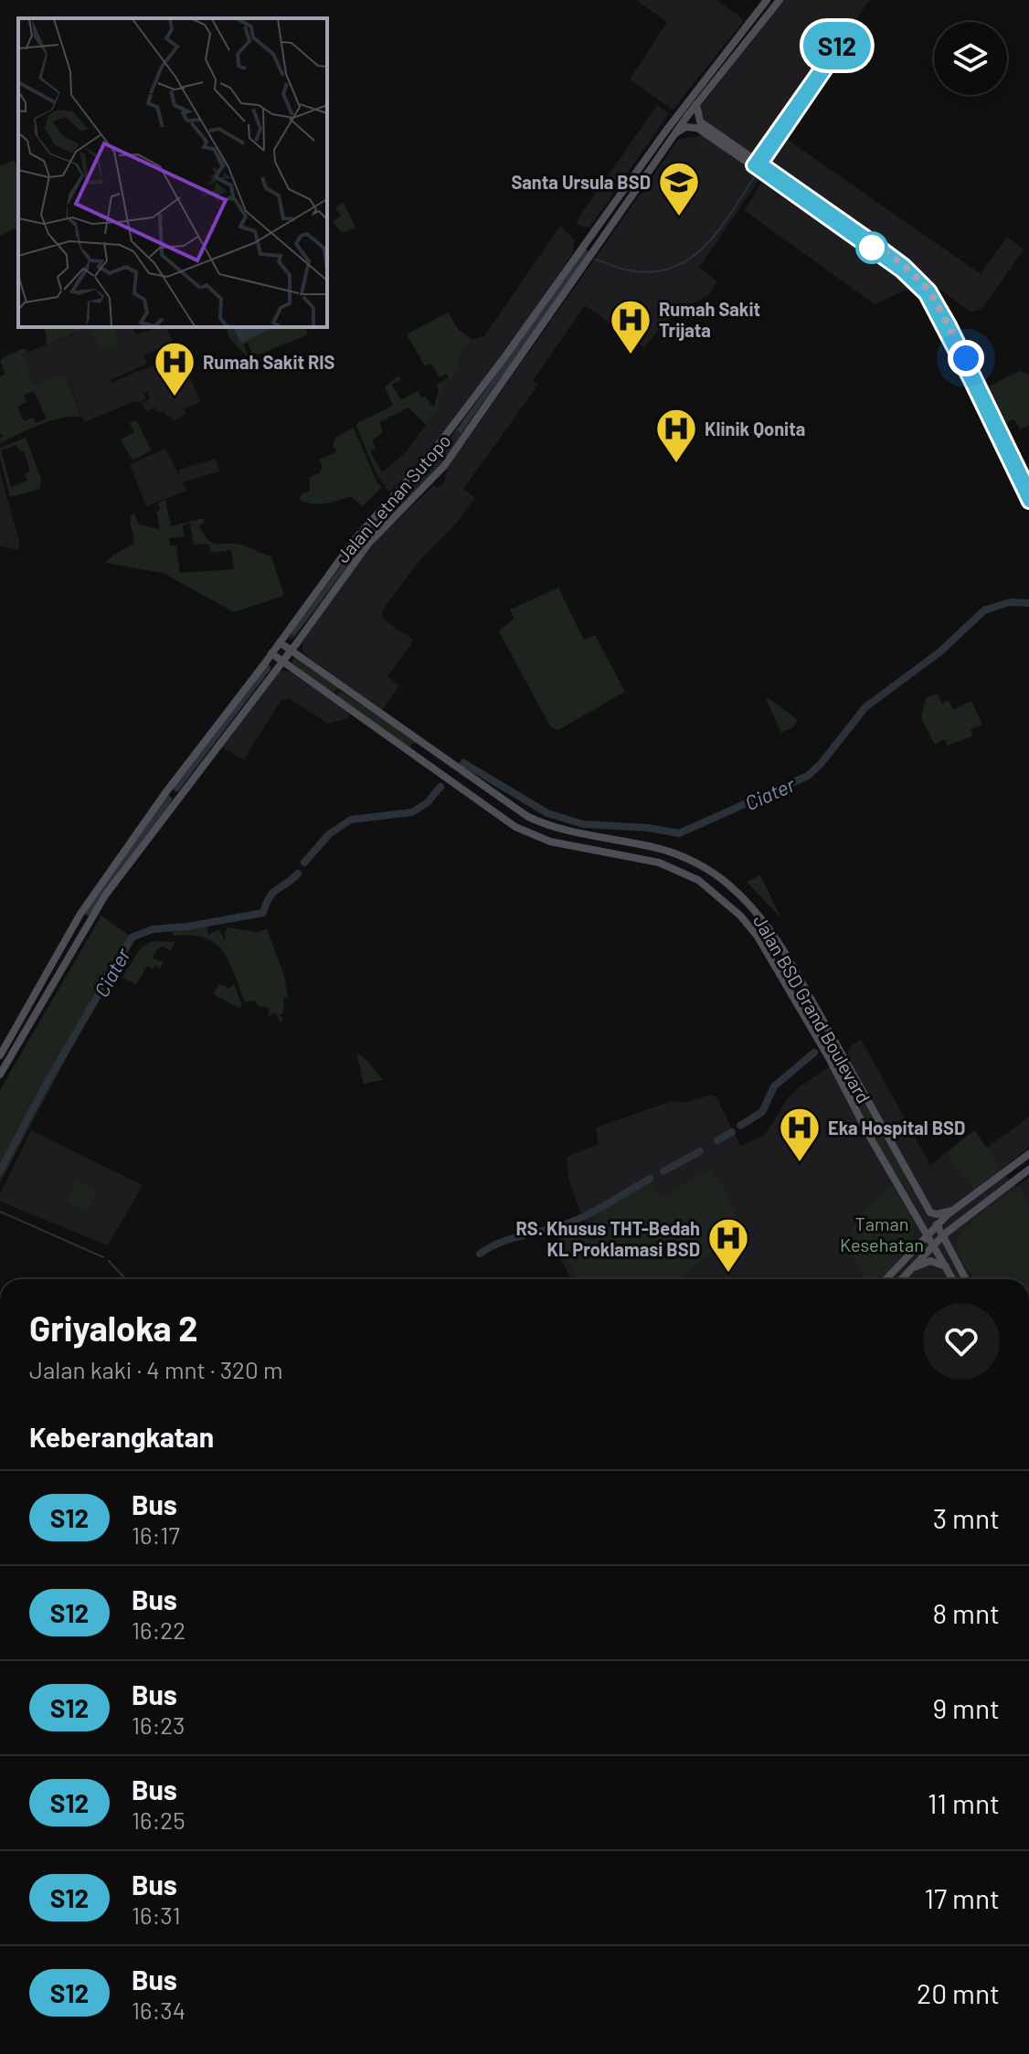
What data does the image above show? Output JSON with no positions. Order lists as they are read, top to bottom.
{
  "streets": {
    "main road": ["Jalan Letnan Sutopo", "Jalan BSD Grand Boulevard"]
  },
  "crossings": [
    ["Jalan Letnan Sutopo", "Jalan BSD Grand Boulevard"]
  ],
  "water": ["Ciater"],
  "parks": ["Taman Kesehatan"],
  "places": {
    "school or university": ["Santa Ursula BSD"],
    "hospital": [
      "Rumah Sakit Trijata",
      "Rumah Sakit RIS",
      "Klinik Qonita",
      "Eka Hospital BSD",
      "RS. Khusus THT-Bedah KL Proklamasi BSD"
    ]
  },
  "lines": ["bus line S12"],
  "page": {
    "on_map": "S12",
    "heading": [
      ["Griyaloka 2", "Jalan kaki · 4 mnt · 320 m"],
      "Keberangkatan"
    ],
    "list": [
      {
        "mark": "S12",
        "name": "Bus",
        "note": "16:17",
        "value": "3 mnt"
      },
      {
        "mark": "S12",
        "name": "Bus",
        "note": "16:22",
        "value": "8 mnt"
      },
      {
        "mark": "S12",
        "name": "Bus",
        "note": "16:23",
        "value": "9 mnt"
      },
      {
        "mark": "S12",
        "name": "Bus",
        "note": "16:25",
        "value": "11 mnt"
      },
      {
        "mark": "S12",
        "name": "Bus",
        "note": "16:31",
        "value": "17 mnt"
      },
      {
        "mark": "S12",
        "name": "Bus",
        "note": "16:34",
        "value": "20 mnt"
      }
    ]
  }
}
